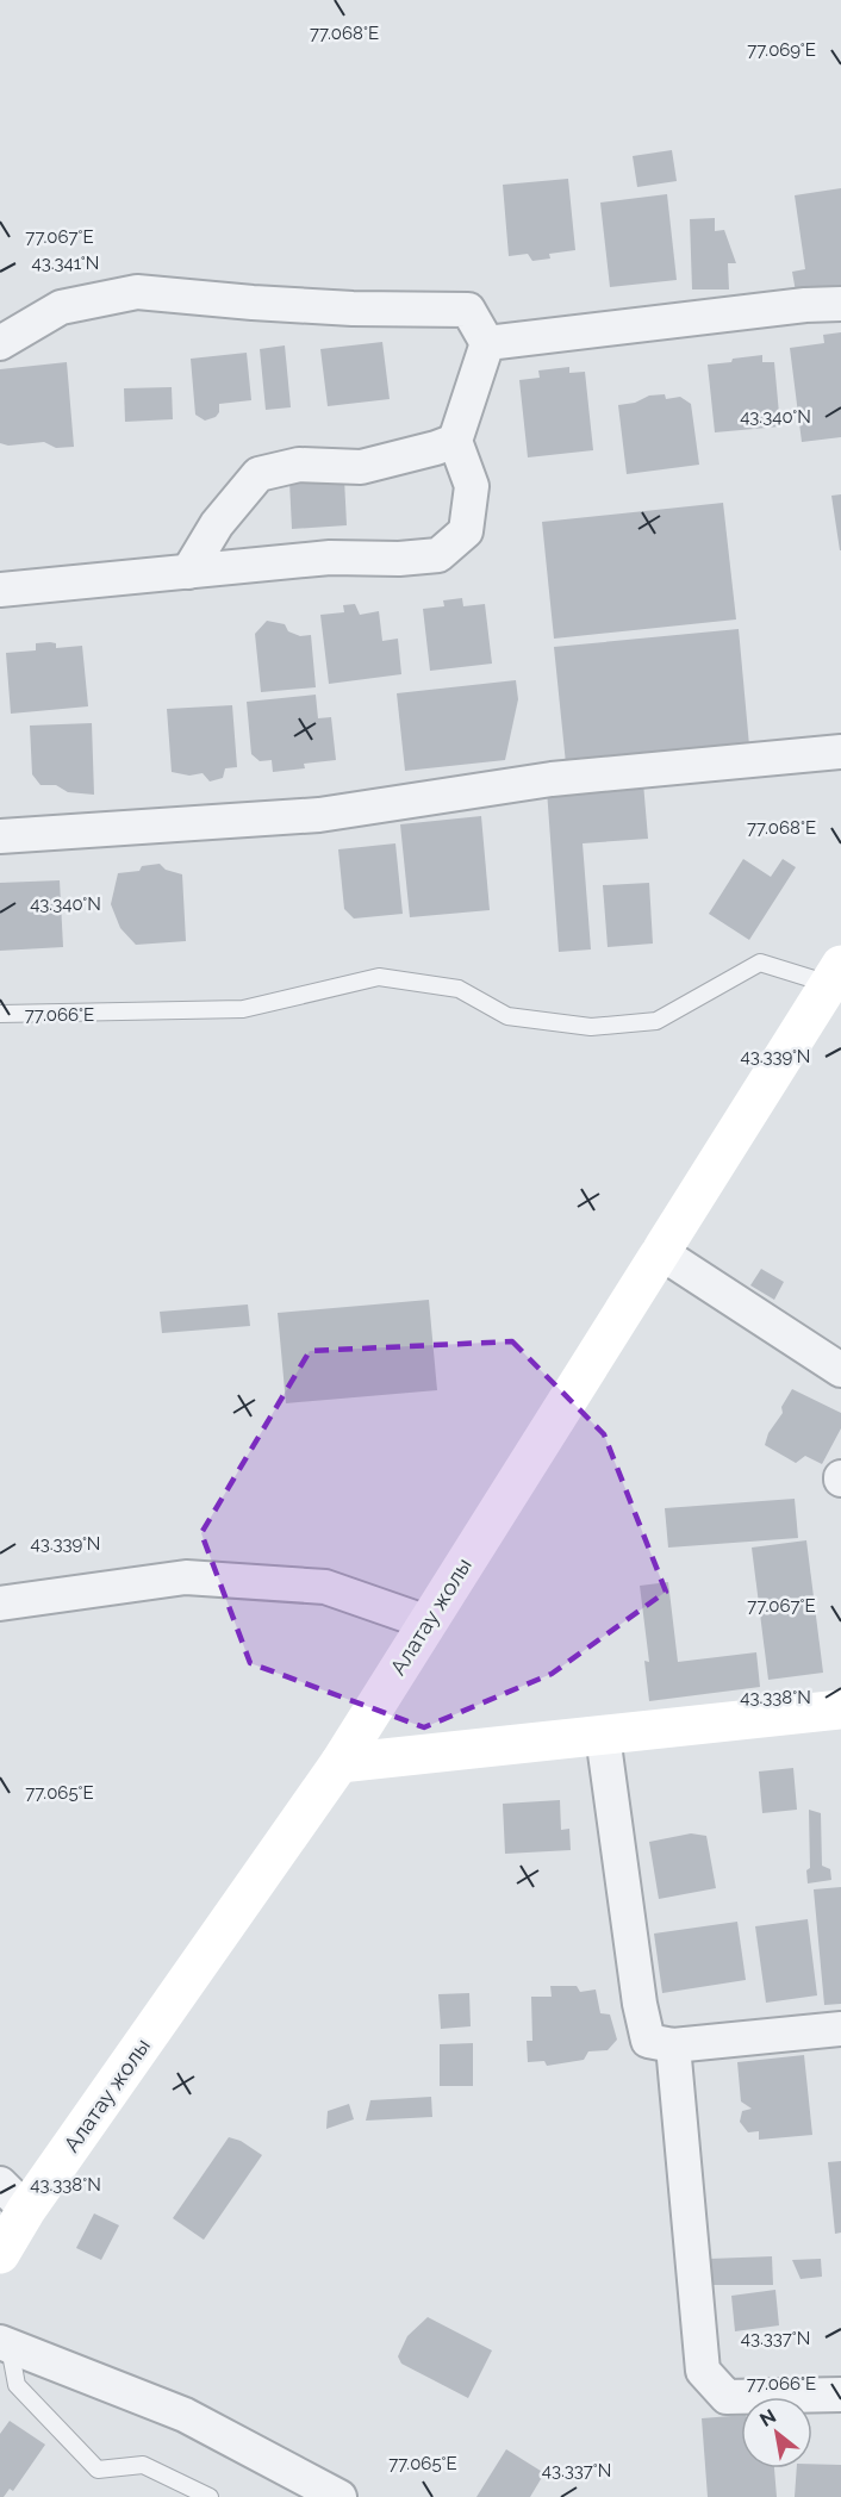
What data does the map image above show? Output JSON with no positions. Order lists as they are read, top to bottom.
{
  "streets": {
    "main road": ["Алатау жолы"]
  },
  "north": "top left",
  "coordinates": [
    "77.068°E",
    "77.069°E",
    "77.067°E",
    "43.341°N",
    "43.340°N",
    "77.066°E",
    "43.339°N",
    "43.338°N",
    "77.065°E",
    "43.337°N"
  ]
}
